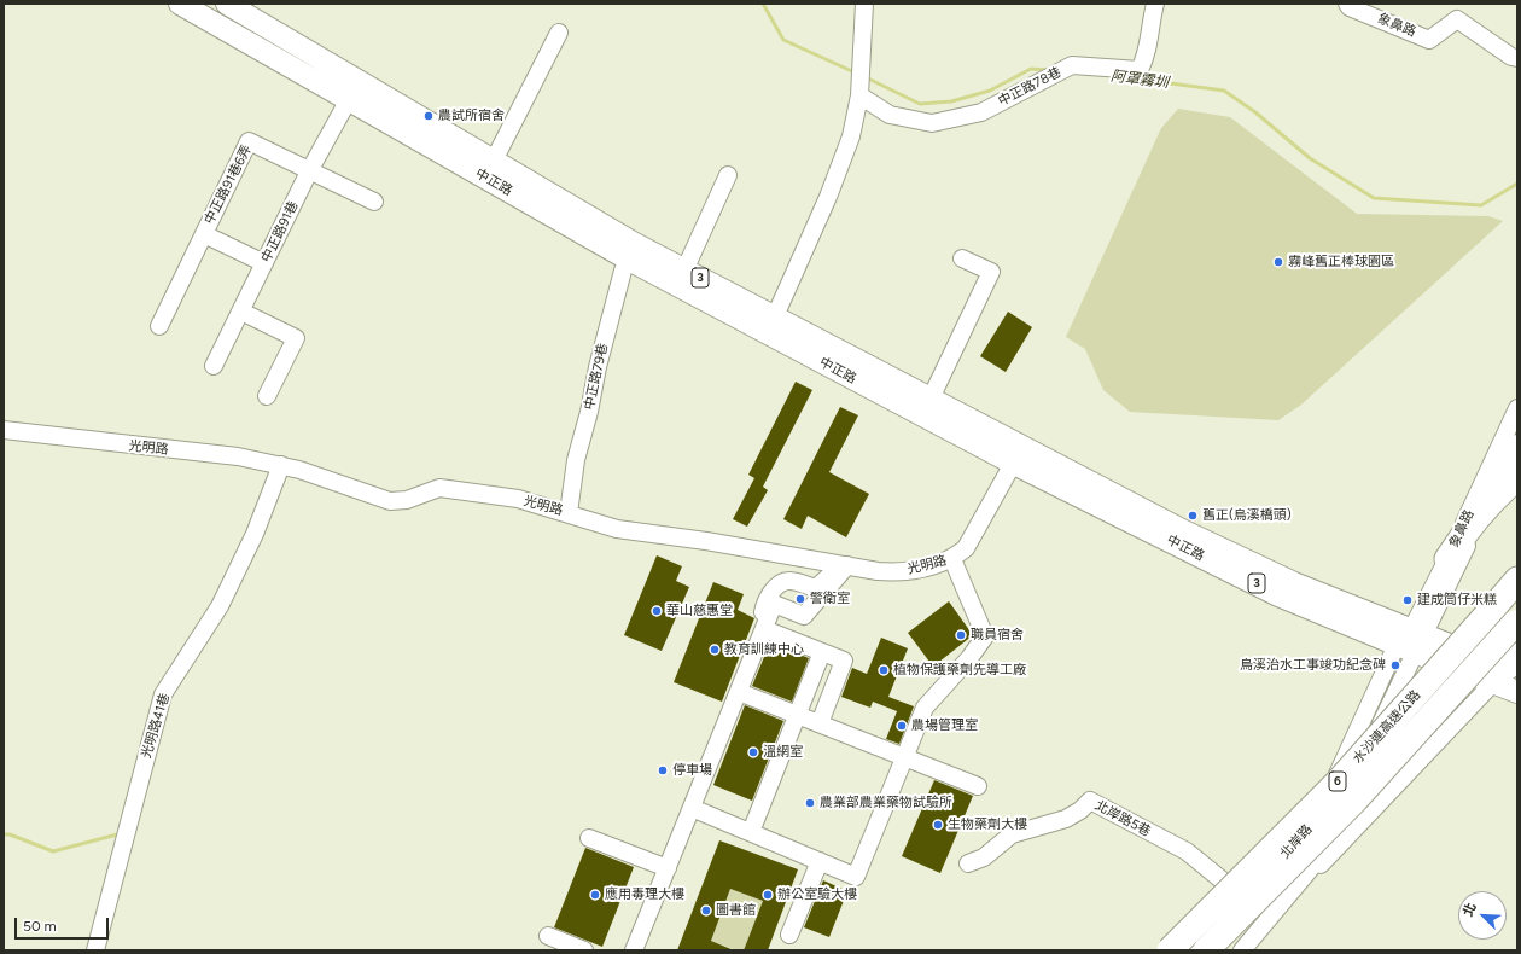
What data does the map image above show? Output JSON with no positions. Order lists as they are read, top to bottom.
{
  "streets": {
    "highway": ["水沙連高速公路", "6"],
    "main road": ["中正路", "3"],
    "street": [
      "象鼻路",
      "中正路78巷",
      "中正路91巷6弄",
      "中正路91巷",
      "中正路79巷",
      "光明路",
      "光明路41巷",
      "北岸路5巷",
      "北岸路"
    ]
  },
  "crossings": [
    ["象鼻路", "中正路"],
    ["象鼻路", "北岸路"],
    ["中正路", "中正路91巷"],
    ["中正路", "中正路79巷"],
    ["中正路", "光明路"],
    ["中正路", "北岸路"],
    ["中正路91巷6弄", "中正路91巷"],
    ["中正路79巷", "光明路"],
    ["光明路", "光明路41巷"],
    ["北岸路5巷", "北岸路"]
  ],
  "water": ["阿罩霧圳"],
  "places": [
    "農試所宿舍",
    "霧峰舊正棒球園區",
    "舊正(烏溪橋頭)",
    "警衛室",
    "建成筒仔米糕",
    "華山慈惠堂",
    "職員宿舍",
    "教育訓練中心",
    "烏溪治水工事竣功紀念碑",
    "植物保護藥劑先導工廠",
    "農場管理室",
    "溫網室",
    "停車場",
    "農業部農業藥物試驗所",
    "生物藥劑大樓",
    "應用毒理大樓",
    "辦公室驗大樓",
    "圖書館"
  ],
  "scale_bar": "50 m",
  "north": "top left"
}
